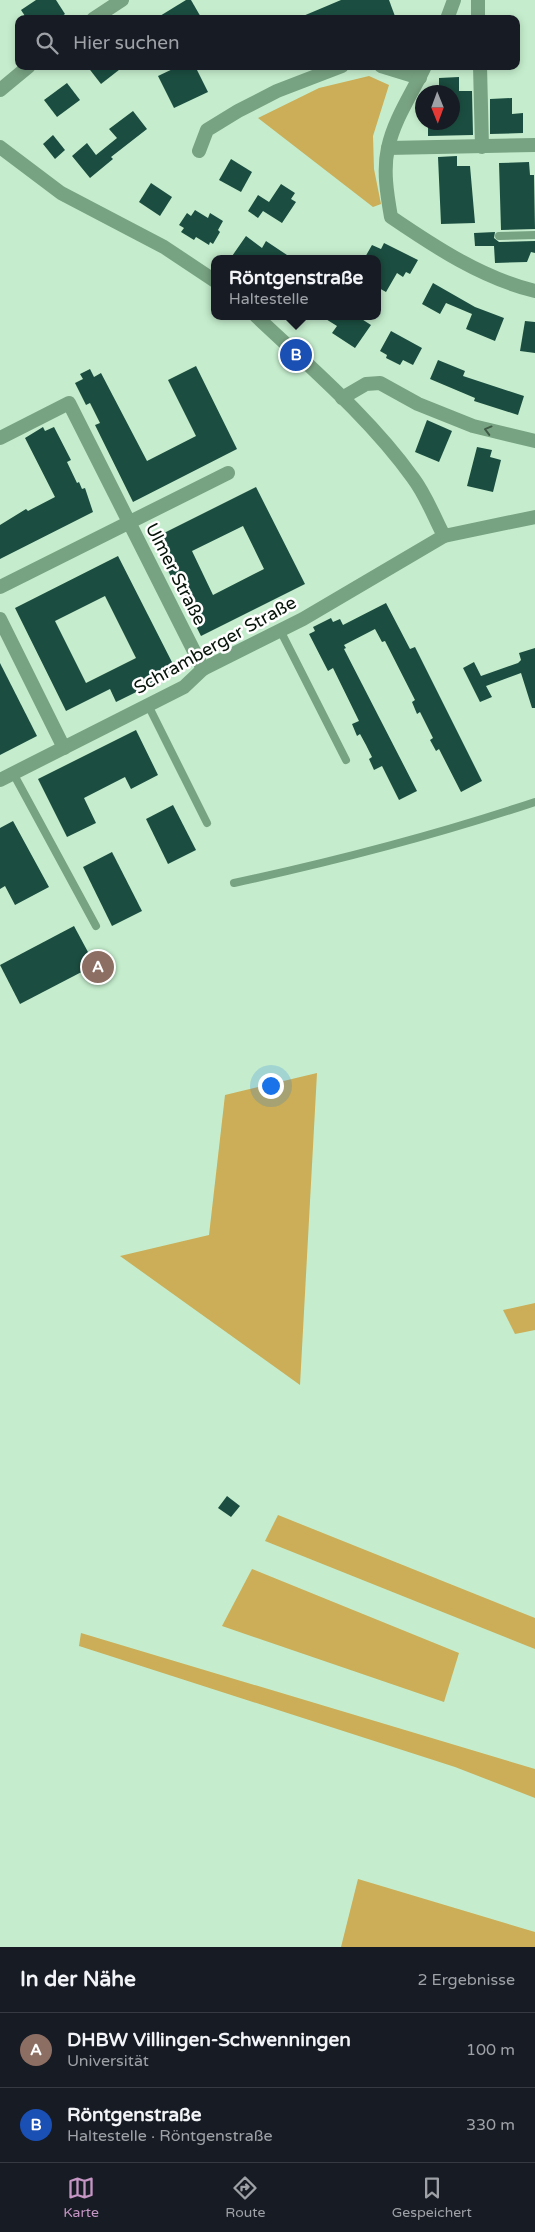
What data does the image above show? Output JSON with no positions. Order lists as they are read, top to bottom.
{
  "streets": {
    "street": ["Ulmer Straße", "Schramberger Straße"]
  },
  "crossings": [
    ["Ulmer Straße", "Schramberger Straße"]
  ],
  "north": "bottom",
  "page": {
    "search": "Hier suchen",
    "popup": ["Röntgenstraße", "Haltestelle"],
    "pins": ["B", "A"],
    "heading": ["In der Nähe", "2 Ergebnisse"],
    "list": [
      {
        "mark": "A",
        "name": "DHBW Villingen-Schwenningen",
        "note": "Universität",
        "value": "100 m"
      },
      {
        "mark": "B",
        "name": "Röntgenstraße",
        "note": "Haltestelle · Röntgenstraße",
        "value": "330 m"
      }
    ],
    "nav": ["Karte", "Route", "Gespeichert"]
  }
}
